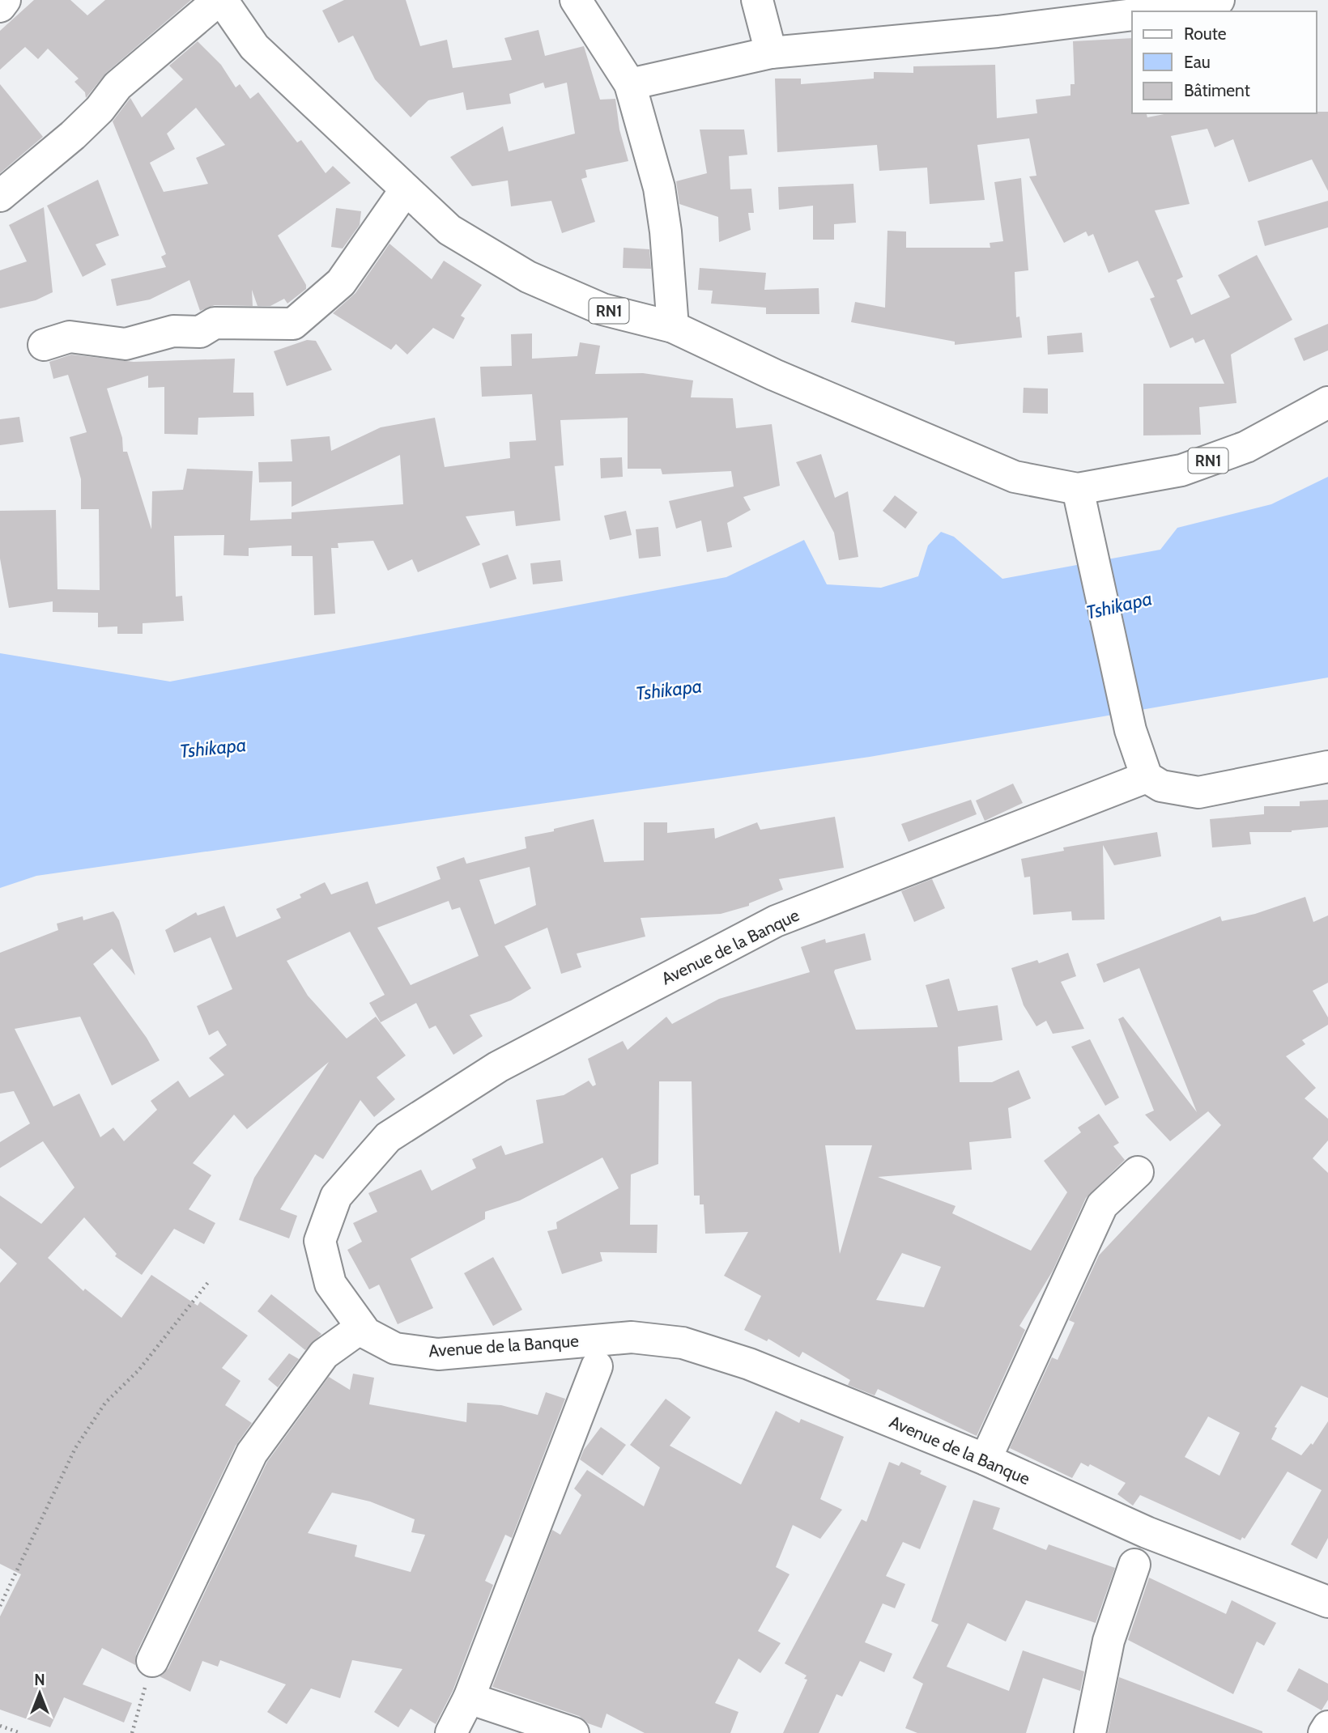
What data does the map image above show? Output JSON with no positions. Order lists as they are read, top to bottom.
{
  "streets": {
    "main road": ["RN1", "Avenue de la Banque"]
  },
  "water": ["Tshikapa"],
  "legend": ["Route", "Eau", "Bâtiment"],
  "north": "top"
}
